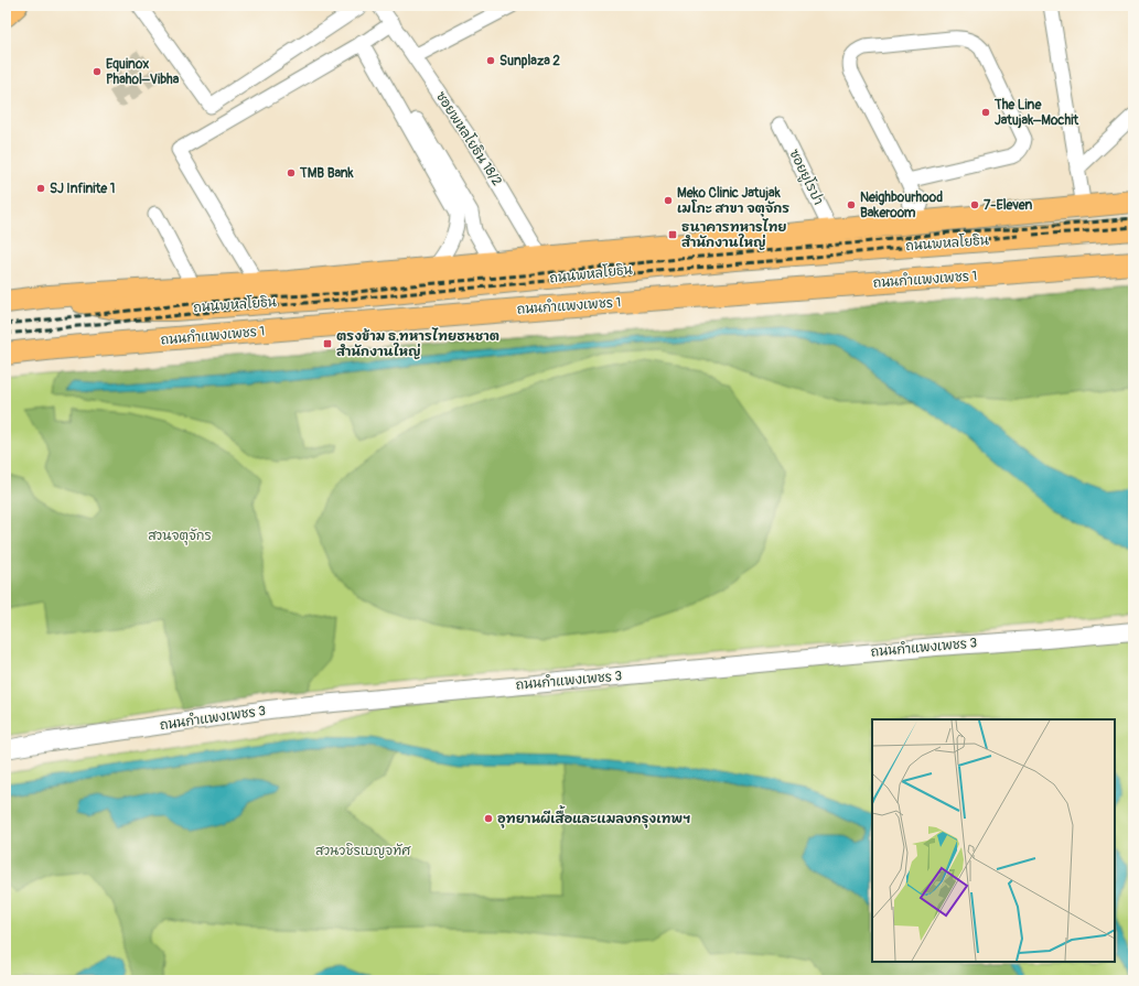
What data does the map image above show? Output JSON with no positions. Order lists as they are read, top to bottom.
{
  "streets": {
    "main road": ["ถนนพหลโยธิน", "ถนนกำแพงเพชร 1"],
    "street": ["ซอยพหลโยธิน 18/2", "ซอยยูโรปา", "ถนนกำแพงเพชร 3"]
  },
  "crossings": [
    ["ซอยพหลโยธิน 18/2", "ถนนพหลโยธิน"],
    ["ซอยยูโรปา", "ถนนพหลโยธิน"]
  ],
  "parks": ["สวนจตุจักร", "สวนวชิรเบญจทัศ"],
  "places": {
    "other": [
      "Sunplaza 2",
      "Equinox Phahol–Vibha",
      "The Line Jatujak–Mochit",
      "TMB Bank",
      "SJ Infinite 1",
      "Meko Clinic Jatujak เมโกะ สาขา จตุจักร",
      "Neighbourhood Bakeroom",
      "7-Eleven",
      "อุทยานผีเสื้อและแมลงกรุงเทพฯ"
    ],
    "transit": ["ธนาคารทหารไทย สำนักงานใหญ่", "ตรงข้าม ธ.ทหารไทยธนชาต สำนักงานใหญ่"]
  }
}
